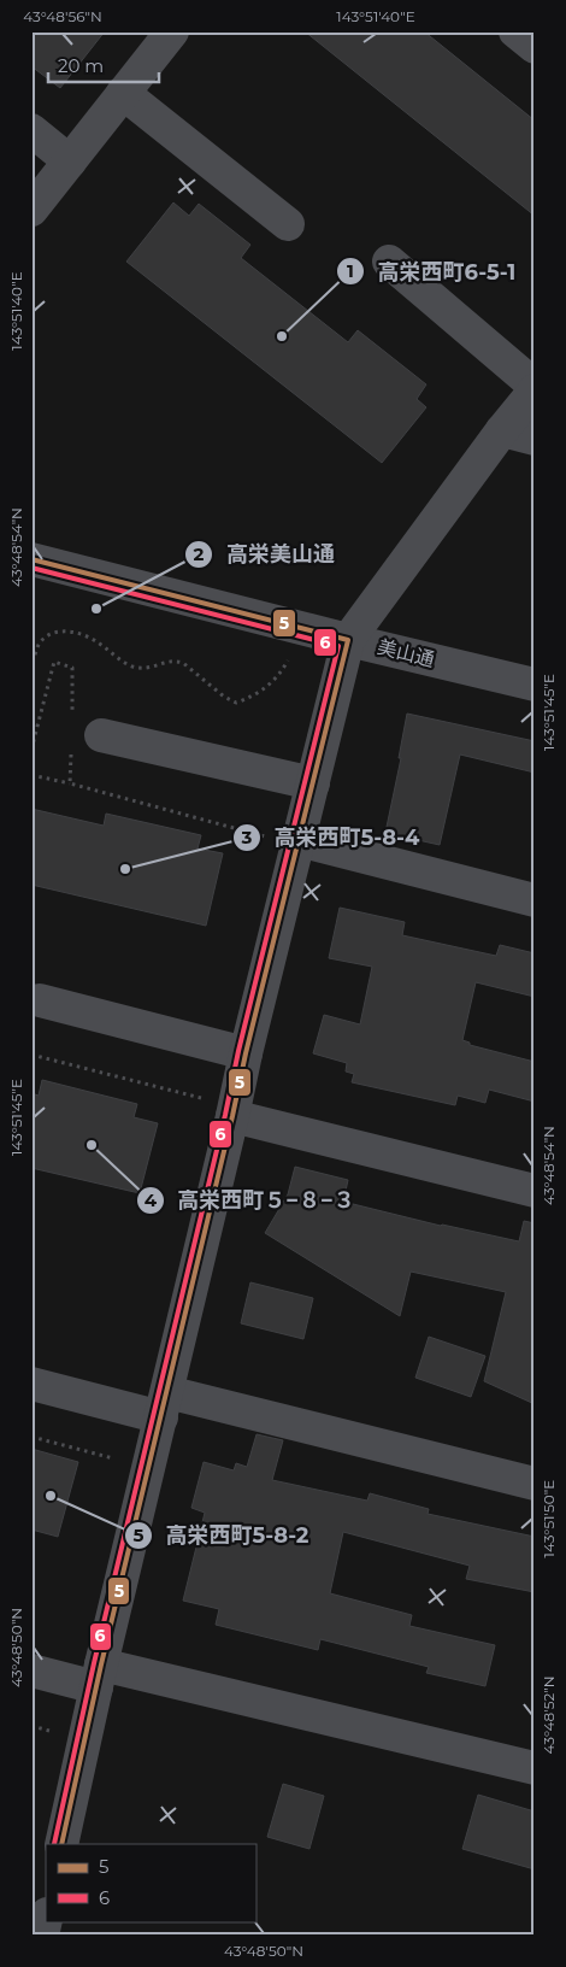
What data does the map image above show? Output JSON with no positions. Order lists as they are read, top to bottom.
{
  "streets": {
    "street": ["美山通"]
  },
  "places": [
    "高栄西町6-5-1",
    "高栄美山通",
    "高栄西町5-8-4",
    "高栄西町５−８−３",
    "高栄西町5-8-2"
  ],
  "lines": ["transit line 5", "transit line 6"],
  "legend": ["5", "6"],
  "scale_bar": "20 m",
  "coordinates": [
    "43°48'56\"N",
    "143°51'40\"E",
    "43°48'54\"N",
    "143°51'45\"E",
    "143°51'50\"E",
    "43°48'50\"N",
    "43°48'52\"N"
  ]
}
